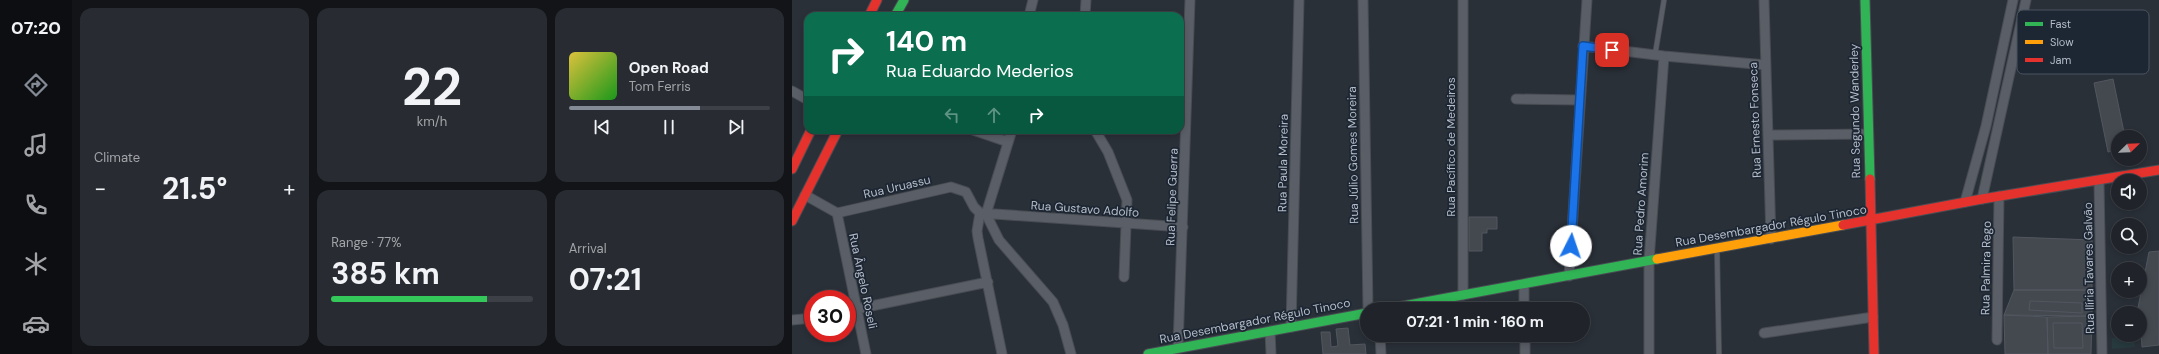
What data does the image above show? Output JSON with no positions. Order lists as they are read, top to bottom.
{
  "streets": {
    "street": [
      "Rua Segundo Wanderley",
      "Rua Ernesto Fonseca",
      "Rua Pacífico de Medeiros",
      "Rua Júlio Gomes Moreira",
      "Rua Paula Moreira",
      "Rua Uruassu",
      "Rua Felipe Guerra",
      "Rua Pedro Amorim",
      "Rua Gustavo Adolfo",
      "Rua Desembargador Régulo Tinoco",
      "Rua Palmira Rego",
      "Rua Ilíria Tavares Galvão",
      "Rua Ângelo Roseli"
    ]
  },
  "crossings": [
    ["Rua Segundo Wanderley", "Rua Desembargador Régulo Tinoco"],
    ["Rua Ernesto Fonseca", "Rua Desembargador Régulo Tinoco"],
    ["Rua Pacífico de Medeiros", "Rua Desembargador Régulo Tinoco"],
    ["Rua Paula Moreira", "Rua Desembargador Régulo Tinoco"],
    ["Rua Uruassu", "Rua Gustavo Adolfo"],
    ["Rua Uruassu", "Rua Ângelo Roseli"],
    ["Rua Felipe Guerra", "Rua Gustavo Adolfo"],
    ["Rua Felipe Guerra", "Rua Desembargador Régulo Tinoco"],
    ["Rua Pedro Amorim", "Rua Desembargador Régulo Tinoco"],
    ["Rua Desembargador Régulo Tinoco", "Rua Palmira Rego"],
    ["Rua Desembargador Régulo Tinoco", "Rua Ilíria Tavares Galvão"]
  ],
  "legend": ["Fast", "Slow", "Jam"],
  "north": "top right",
  "page": {
    "tabs": "07:20",
    "tile": [
      "Climate",
      ["22", "km/h"],
      ["Range · 77%", "385 km"],
      ["Arrival", "07:21"]
    ],
    "turn": ["140 m", "Rua Eduardo Mederios"],
    "song": ["Open Road", "Tom Ferris"],
    "map_buttons": ["+", "−"],
    "heat": ["−", "21.5°", "+"],
    "limit": "30",
    "trip": "07:21 · 1 min · 160 m"
  }
}
